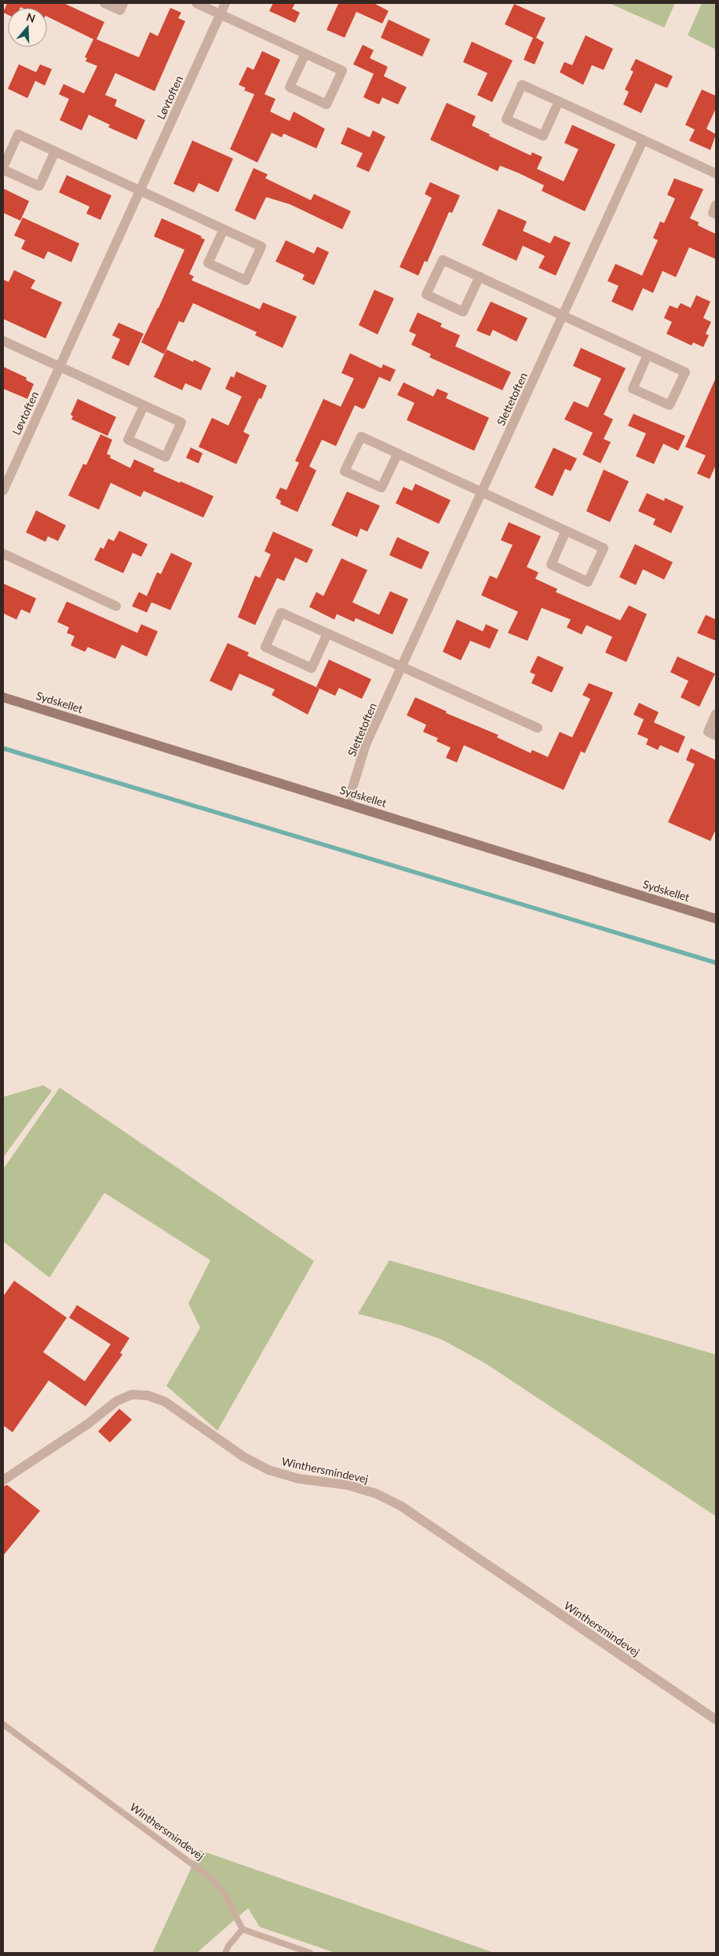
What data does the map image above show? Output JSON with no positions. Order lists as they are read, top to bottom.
{
  "streets": {
    "street": [
      "Løvtoften",
      "Slettetoften",
      "Sydskellet",
      "Winthersmindevej"
    ]
  },
  "crossings": [
    ["Slettetoften", "Sydskellet"]
  ],
  "north": "top"
}
